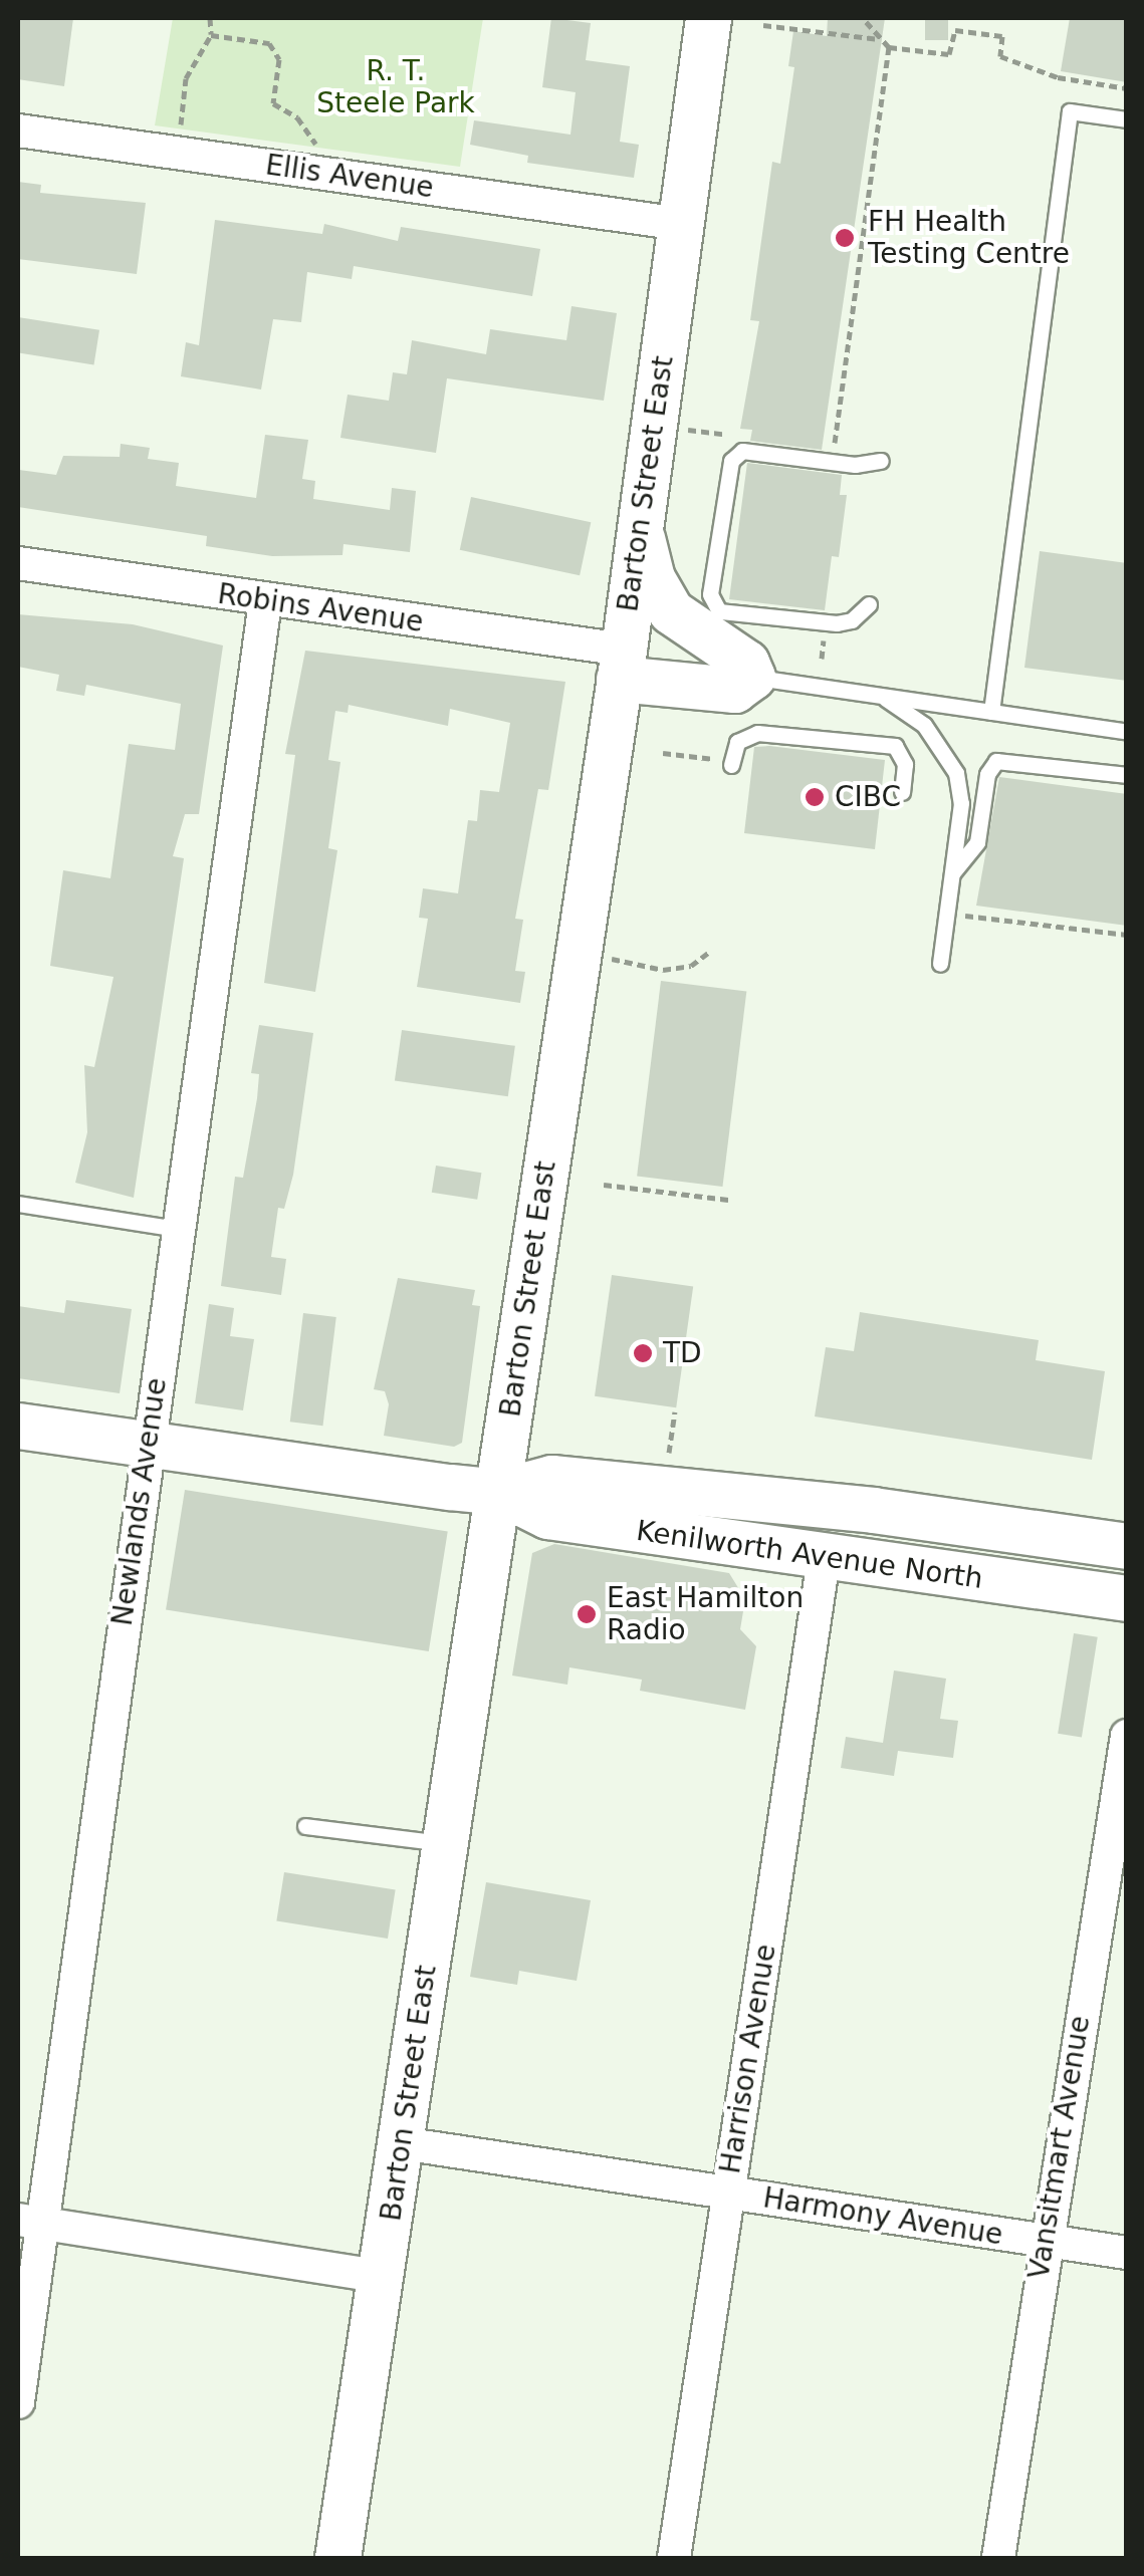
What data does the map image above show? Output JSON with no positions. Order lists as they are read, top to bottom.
{
  "streets": {
    "main road": ["Barton Street East", "Kenilworth Avenue North"],
    "street": [
      "Ellis Avenue",
      "Robins Avenue",
      "Newlands Avenue",
      "Harrison Avenue",
      "Vansitmart Avenue",
      "Harmony Avenue"
    ]
  },
  "crossings": [
    ["Ellis Avenue", "Barton Street East"],
    ["Barton Street East", "Robins Avenue"],
    ["Barton Street East", "Kenilworth Avenue North"],
    ["Barton Street East", "Harmony Avenue"],
    ["Robins Avenue", "Newlands Avenue"],
    ["Newlands Avenue", "Kenilworth Avenue North"],
    ["Kenilworth Avenue North", "Harrison Avenue"],
    ["Harrison Avenue", "Harmony Avenue"],
    ["Vansitmart Avenue", "Harmony Avenue"]
  ],
  "parks": ["R. T. Steele Park"],
  "places": [
    "FH Health Testing Centre",
    "CIBC",
    "TD",
    "East Hamilton Radio"
  ]
}
